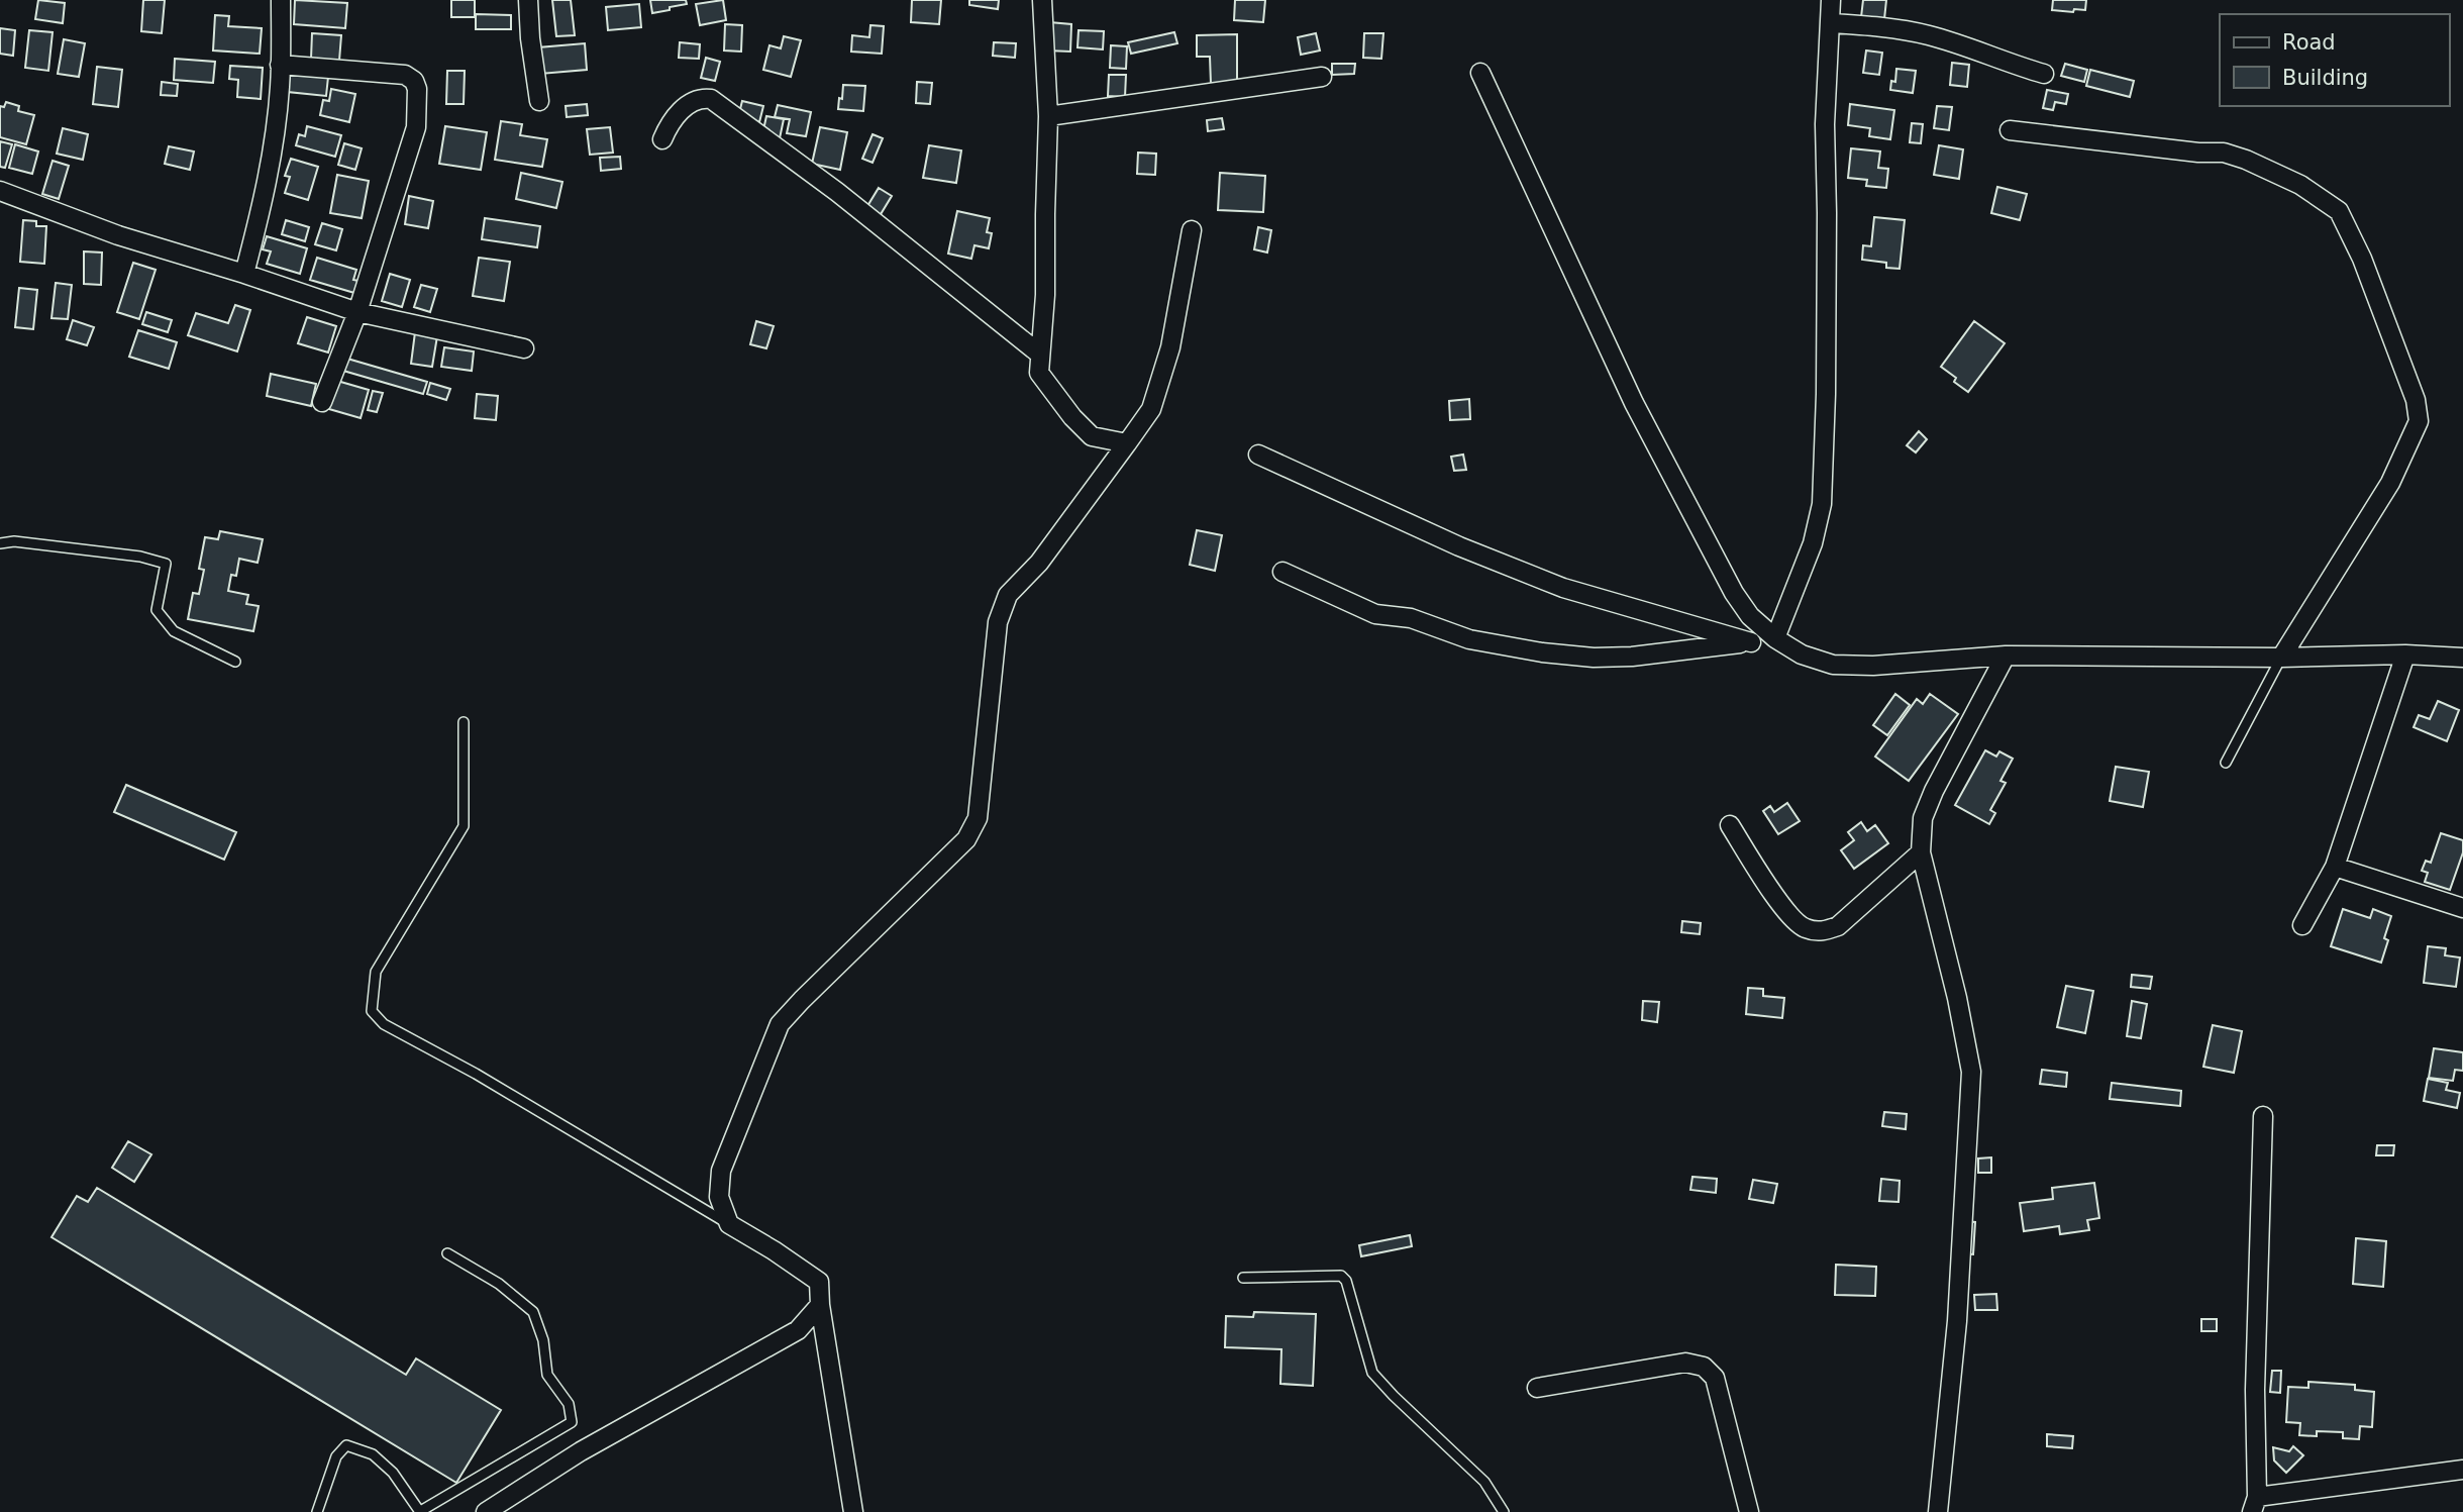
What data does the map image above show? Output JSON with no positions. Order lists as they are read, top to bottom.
{
  "legend": ["Road", "Building"]
}
